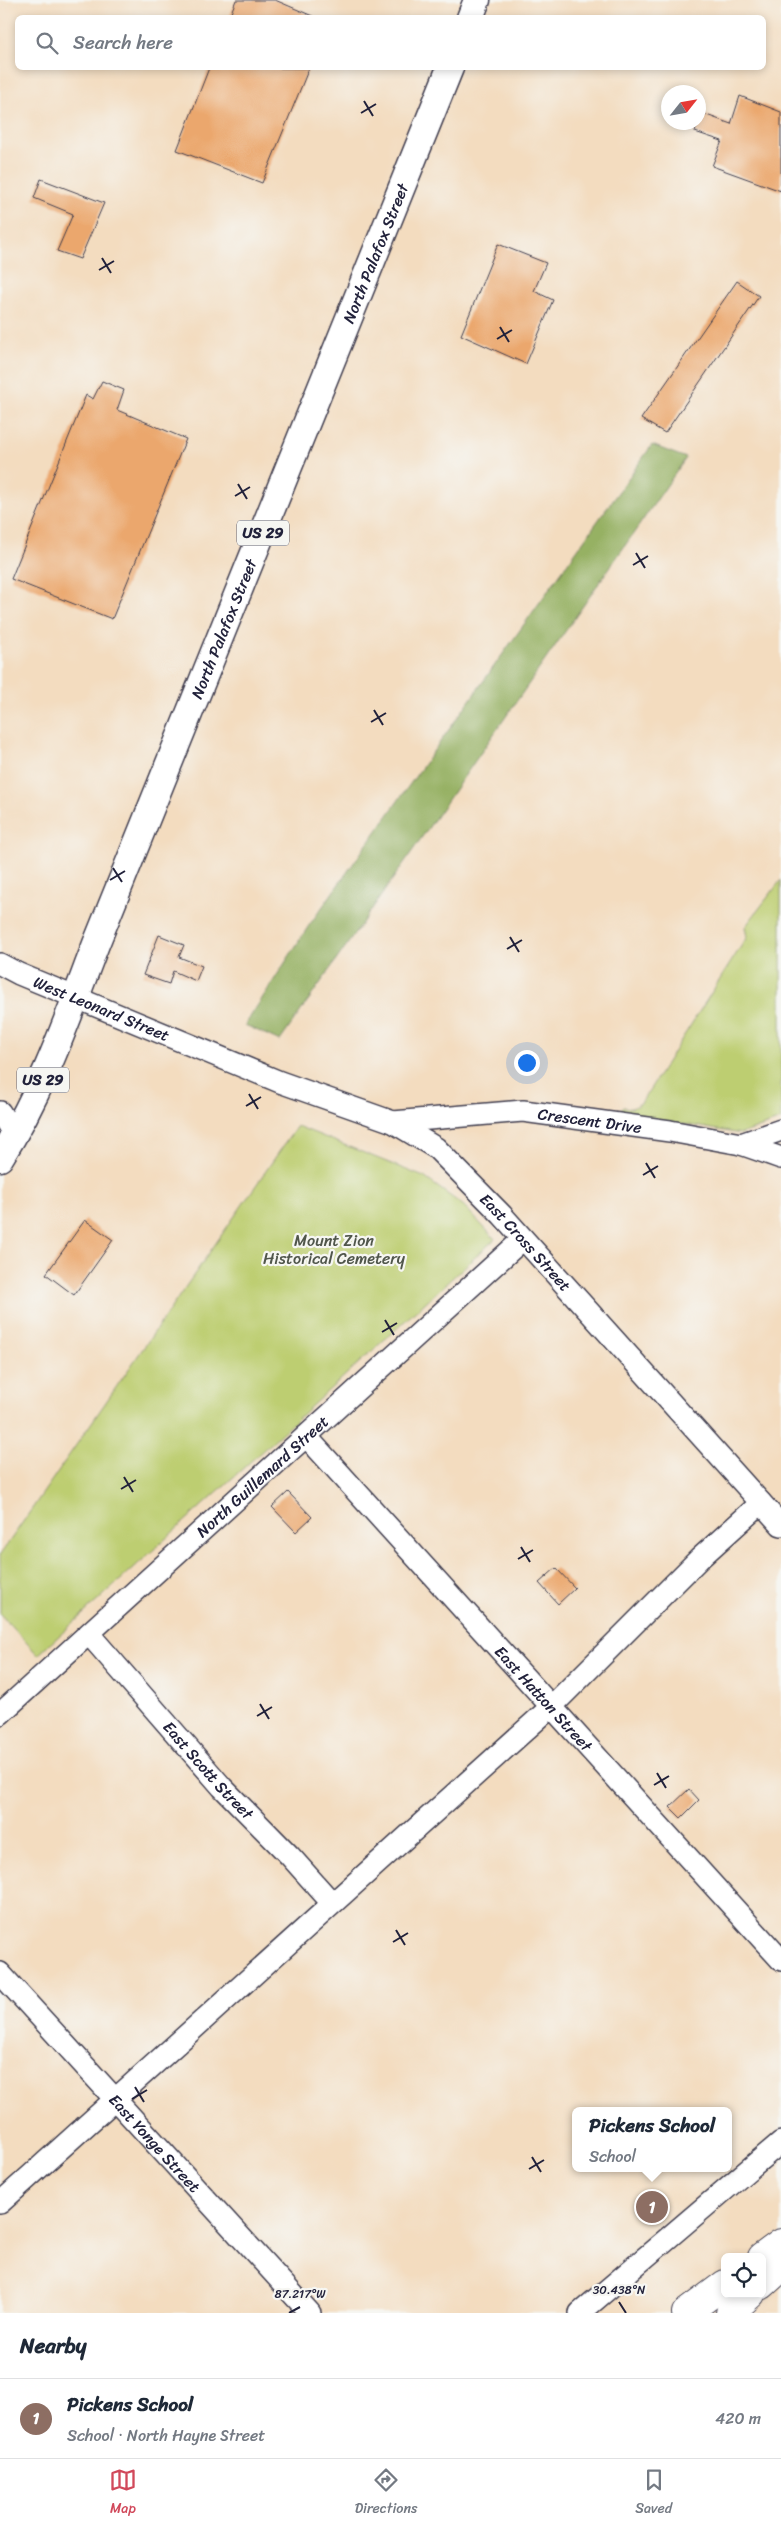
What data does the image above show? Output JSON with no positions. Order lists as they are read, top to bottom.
{
  "streets": {
    "main road": ["North Palafox Street", "US 29"],
    "street": [
      "West Leonard Street",
      "Crescent Drive",
      "East Cross Street",
      "North Guillemard Street",
      "East Hatton Street",
      "East Scott Street",
      "East Yonge Street"
    ]
  },
  "crossings": [
    ["North Palafox Street", "West Leonard Street"],
    ["West Leonard Street", "East Cross Street"],
    ["Crescent Drive", "East Cross Street"],
    ["East Cross Street", "North Guillemard Street"],
    ["North Guillemard Street", "East Hatton Street"],
    ["North Guillemard Street", "East Scott Street"]
  ],
  "parks": ["Mount Zion Historical Cemetery"],
  "north": "top right",
  "page": {
    "search": "Search here",
    "popup": ["Pickens School", "School"],
    "pins": "1",
    "heading": "Nearby",
    "list": [
      {
        "mark": "1",
        "name": "Pickens School",
        "note": "School · North Hayne Street",
        "value": "420 m"
      }
    ],
    "nav": ["Map", "Directions", "Saved"]
  },
  "coordinates": ["30.438°N", "87.217°W"]
}
